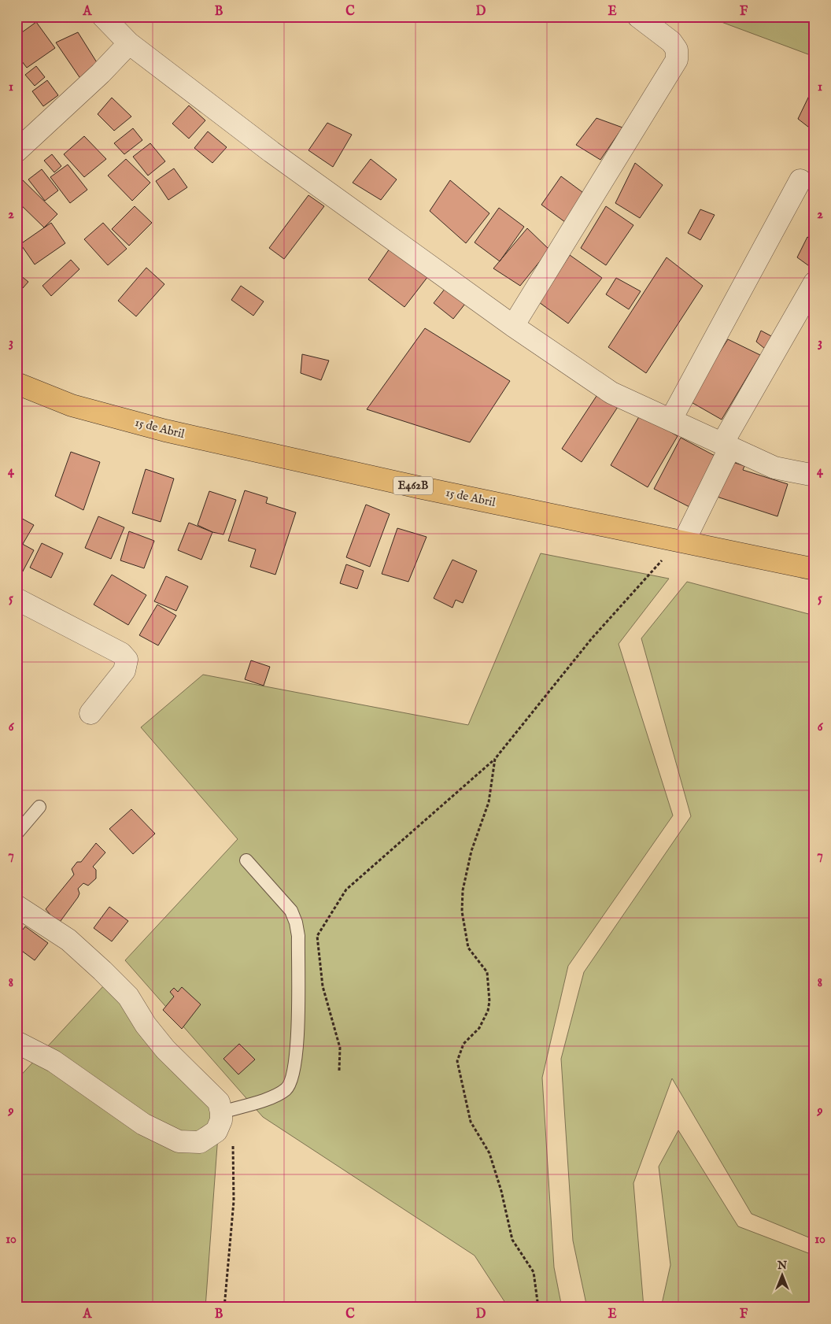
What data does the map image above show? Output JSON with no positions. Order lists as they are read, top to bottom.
{
  "streets": {
    "main road": ["15 de Abril", "E462B"]
  },
  "north": "top",
  "grid": {
    "columns": [
      "A",
      "B",
      "C",
      "D",
      "E",
      "F"
    ],
    "rows": [
      "1",
      "2",
      "3",
      "4",
      "5",
      "6",
      "7",
      "8",
      "9",
      "10"
    ]
  }
}
